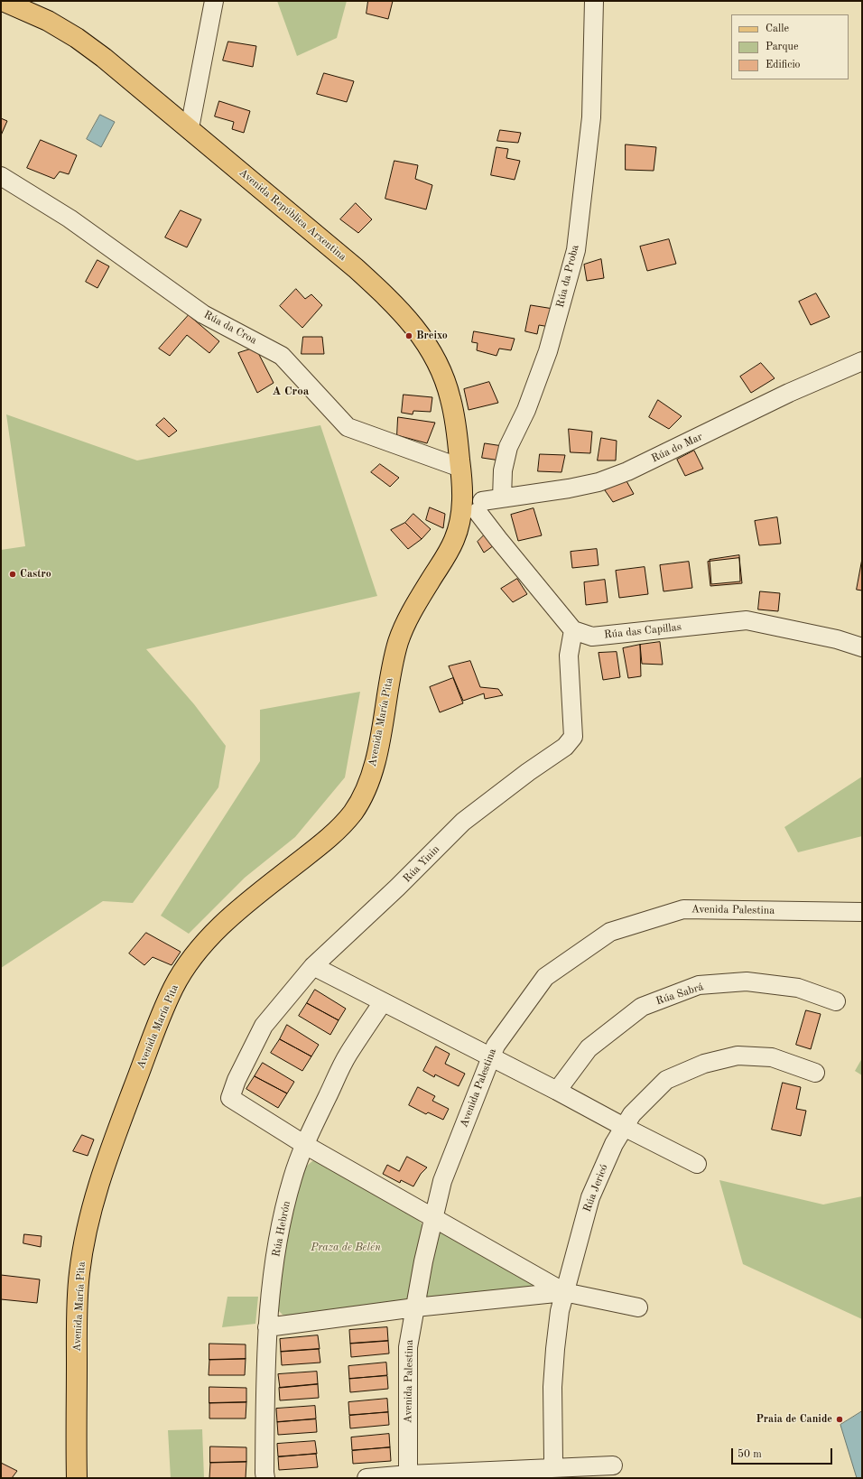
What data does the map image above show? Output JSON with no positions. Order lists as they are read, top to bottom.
{
  "streets": {
    "main road": ["Avenida República Arxentina", "Avenida María Pita"],
    "street": [
      "Rúa da Proba",
      "Rúa da Croa",
      "Rúa do Mar",
      "Rúa das Capillas",
      "Rúa Yinin",
      "Avenida Palestina",
      "Rúa Sabrá",
      "Rúa Jericó",
      "Rúa Hebrón"
    ]
  },
  "crossings": [
    ["Avenida República Arxentina", "Rúa da Croa"],
    ["Avenida República Arxentina", "Rúa do Mar"],
    ["Avenida República Arxentina", "Avenida María Pita"],
    ["Rúa da Proba", "Rúa do Mar"],
    ["Rúa do Mar", "Avenida María Pita"],
    ["Rúa das Capillas", "Rúa Yinin"],
    ["Rúa Yinin", "Rúa Hebrón"]
  ],
  "districts": ["A Croa"],
  "parks": ["Praza de Belén"],
  "places": ["Breixo", "Castro", "Praia de Canide"],
  "legend": ["Calle", "Parque", "Edificio"],
  "scale_bar": "50 m"
}
